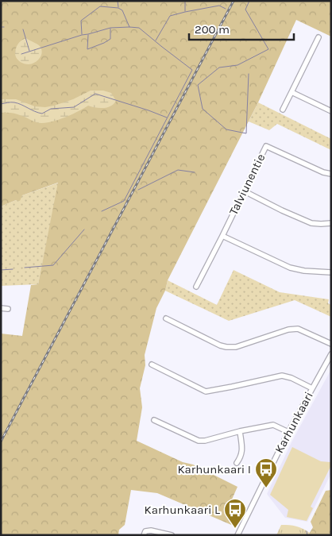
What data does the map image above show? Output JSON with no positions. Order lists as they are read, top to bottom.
{
  "streets": {
    "street": ["Talviunentie", "Karhunkaari"]
  },
  "places": {
    "bus stop": ["Karhunkaari I", "Karhunkaari L"]
  },
  "scale_bar": "200 m"
}
